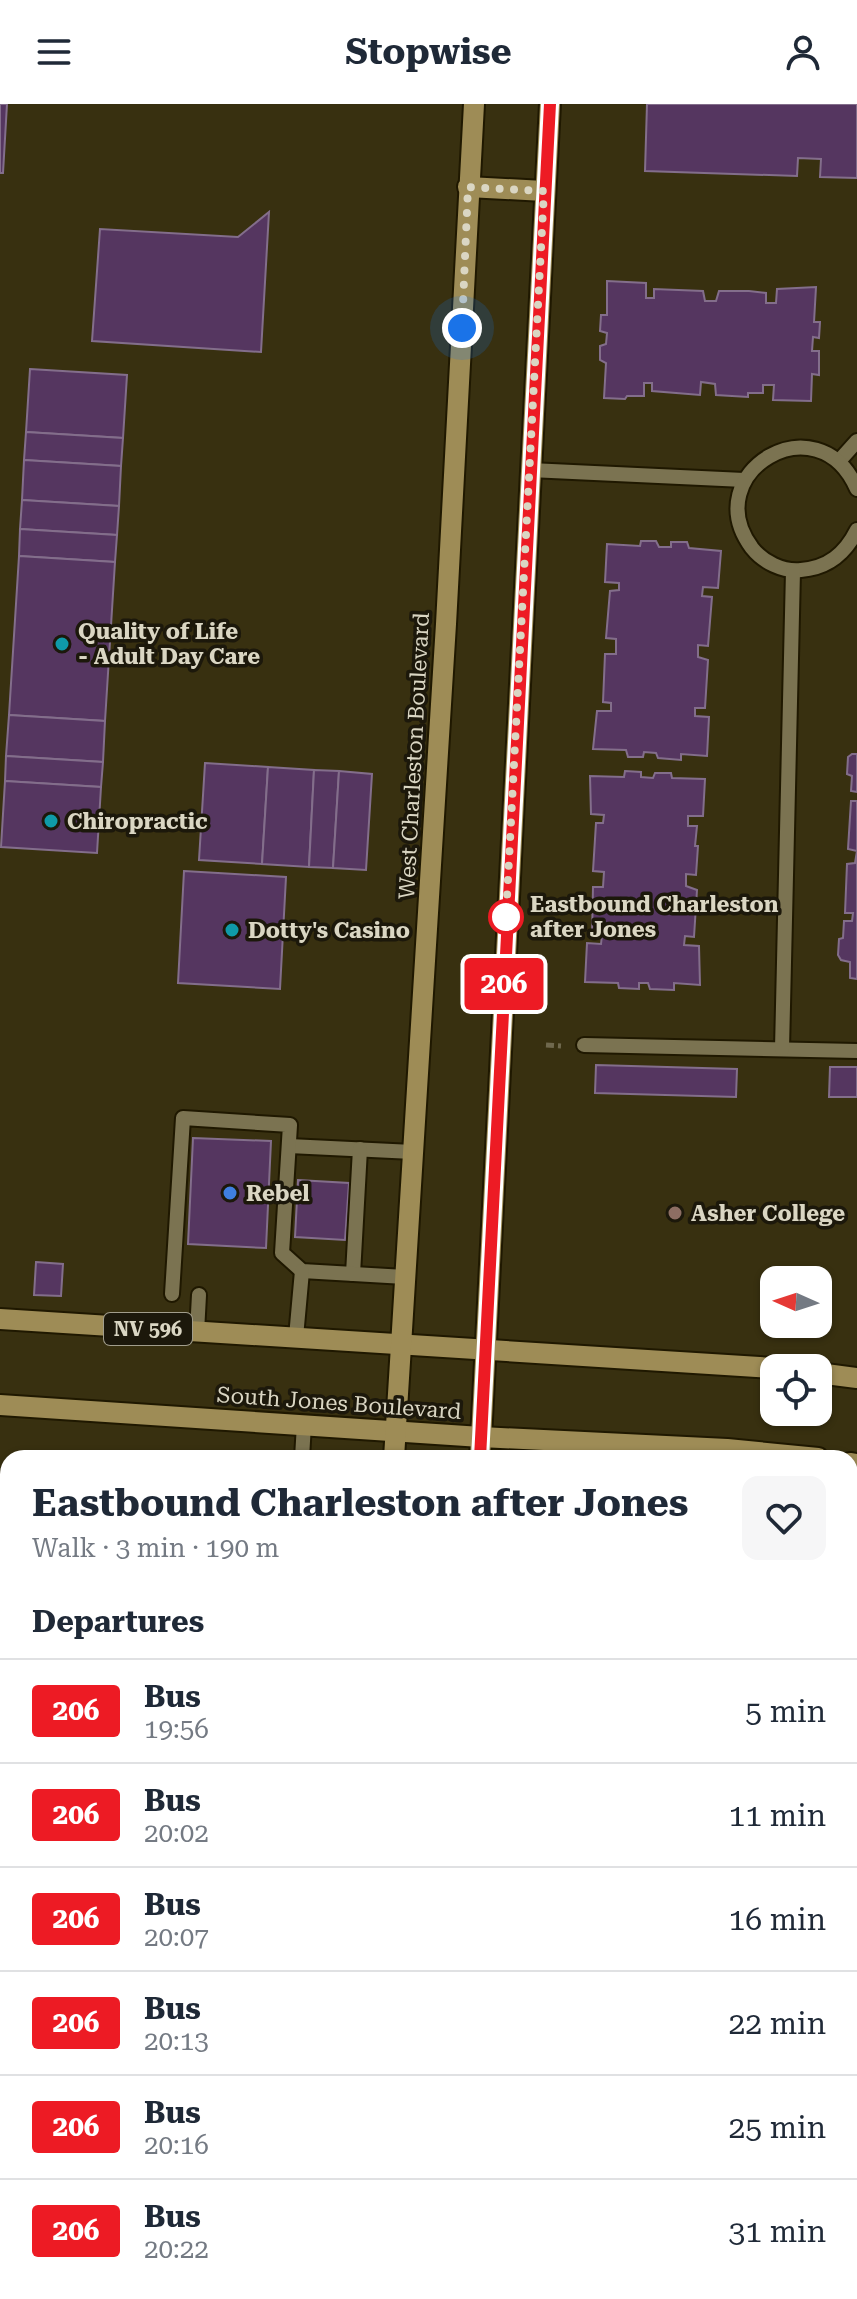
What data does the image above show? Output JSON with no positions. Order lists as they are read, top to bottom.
{
  "streets": {
    "main road": ["West Charleston Boulevard", "NV 596", "South Jones Boulevard"]
  },
  "crossings": [
    ["West Charleston Boulevard", "NV 596"],
    ["West Charleston Boulevard", "South Jones Boulevard"]
  ],
  "places": [
    "Quality of Life - Adult Day Care",
    "Chiropractic",
    "Eastbound Charleston after Jones",
    "Dotty's Casino",
    "Rebel",
    "Asher College"
  ],
  "lines": ["bus line 206"],
  "north": "left",
  "page": {
    "header": "Stopwise",
    "on_map": "206",
    "heading": [
      ["Eastbound Charleston after Jones", "Walk · 3 min · 190 m"],
      "Departures"
    ],
    "list": [
      {
        "mark": "206",
        "name": "Bus",
        "note": "19:56",
        "value": "5 min"
      },
      {
        "mark": "206",
        "name": "Bus",
        "note": "20:02",
        "value": "11 min"
      },
      {
        "mark": "206",
        "name": "Bus",
        "note": "20:07",
        "value": "16 min"
      },
      {
        "mark": "206",
        "name": "Bus",
        "note": "20:13",
        "value": "22 min"
      },
      {
        "mark": "206",
        "name": "Bus",
        "note": "20:16",
        "value": "25 min"
      },
      {
        "mark": "206",
        "name": "Bus",
        "note": "20:22",
        "value": "31 min"
      }
    ]
  }
}
